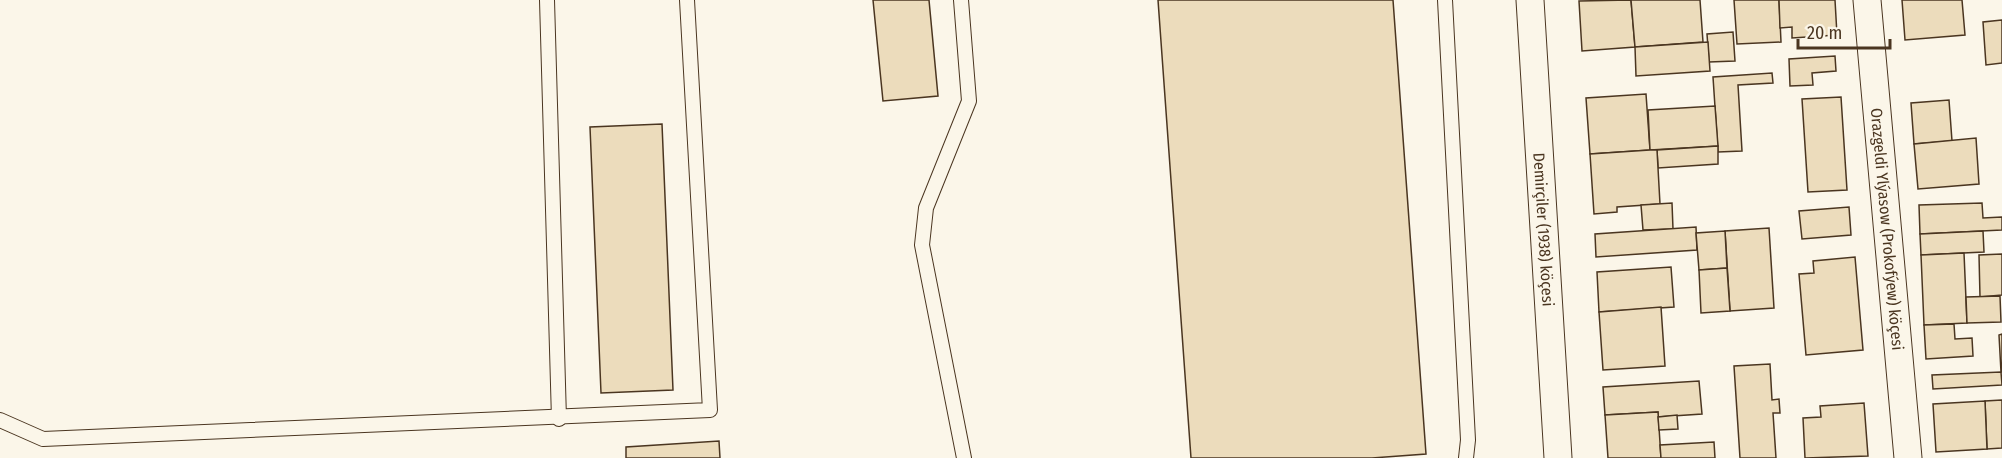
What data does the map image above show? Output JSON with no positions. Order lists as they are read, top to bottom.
{
  "streets": {
    "street": ["Demirçiler (1938) köçesi", "Orazgeldi Ylýasow (Prokofýew) köçesi"]
  },
  "scale_bar": "20 m"
}
